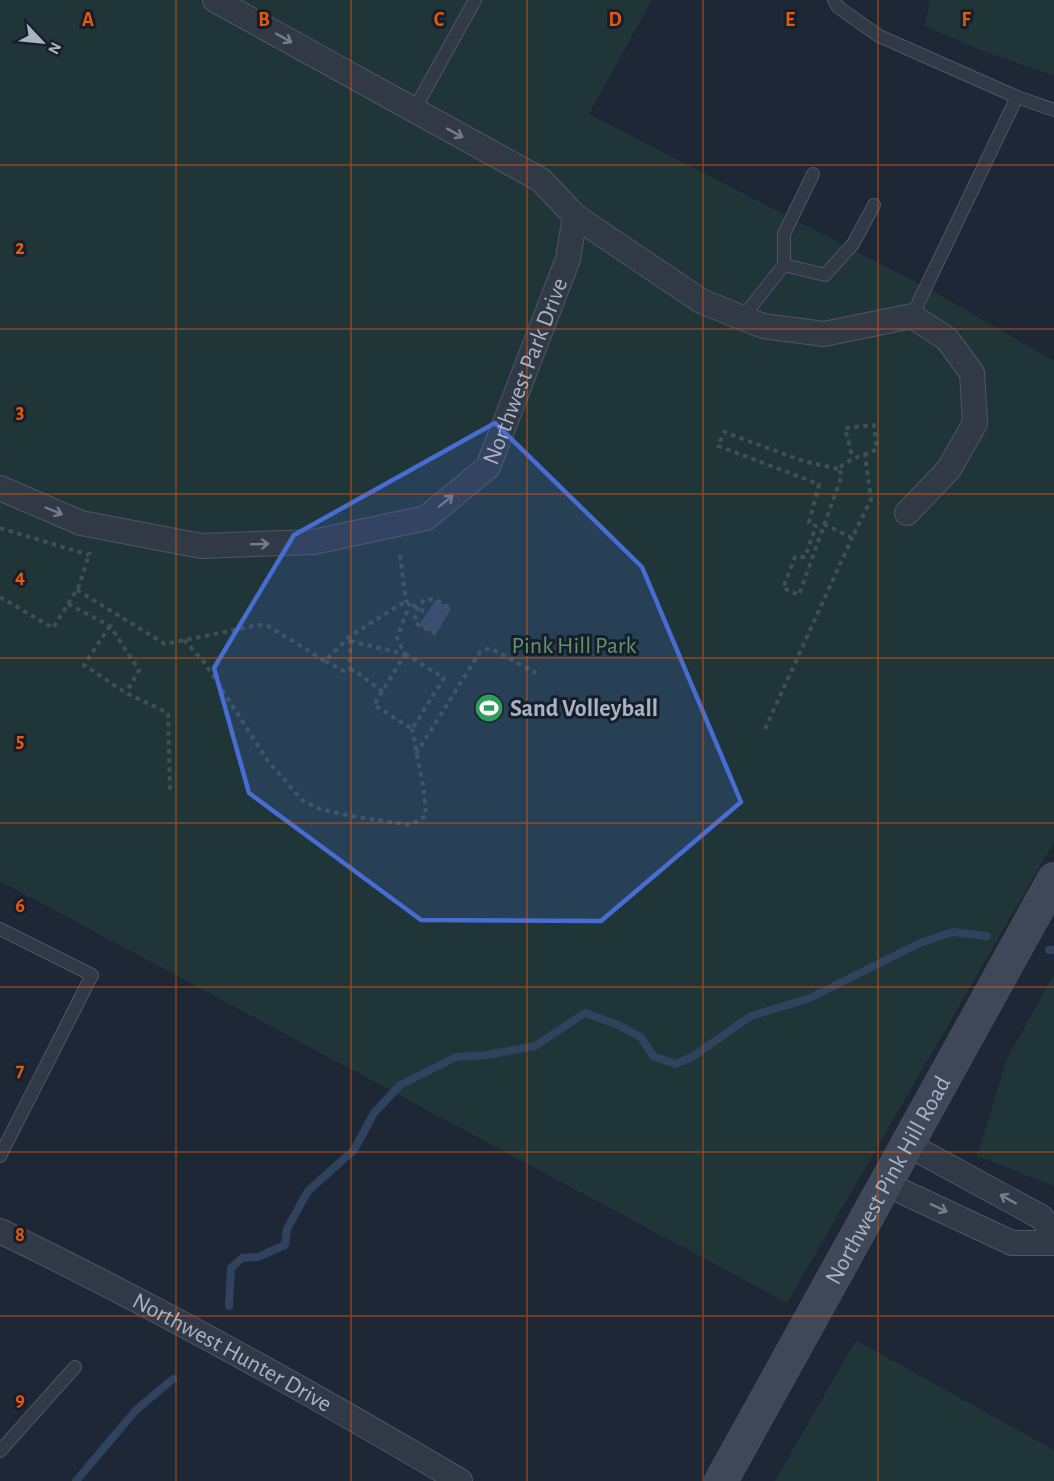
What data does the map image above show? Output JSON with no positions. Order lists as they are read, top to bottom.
{
  "streets": {
    "main road": ["Northwest Pink Hill Road"],
    "street": ["Northwest Park Drive", "Northwest Hunter Drive"]
  },
  "one_way": ["Northwest Park Drive"],
  "parks": ["Pink Hill Park"],
  "places": {
    "sports": ["Sand Volleyball"]
  },
  "north": "bottom right",
  "grid": {
    "columns": [
      "A",
      "B",
      "C",
      "D",
      "E",
      "F"
    ],
    "rows": [
      "2",
      "3",
      "4",
      "5",
      "6",
      "7",
      "8",
      "9"
    ]
  }
}
